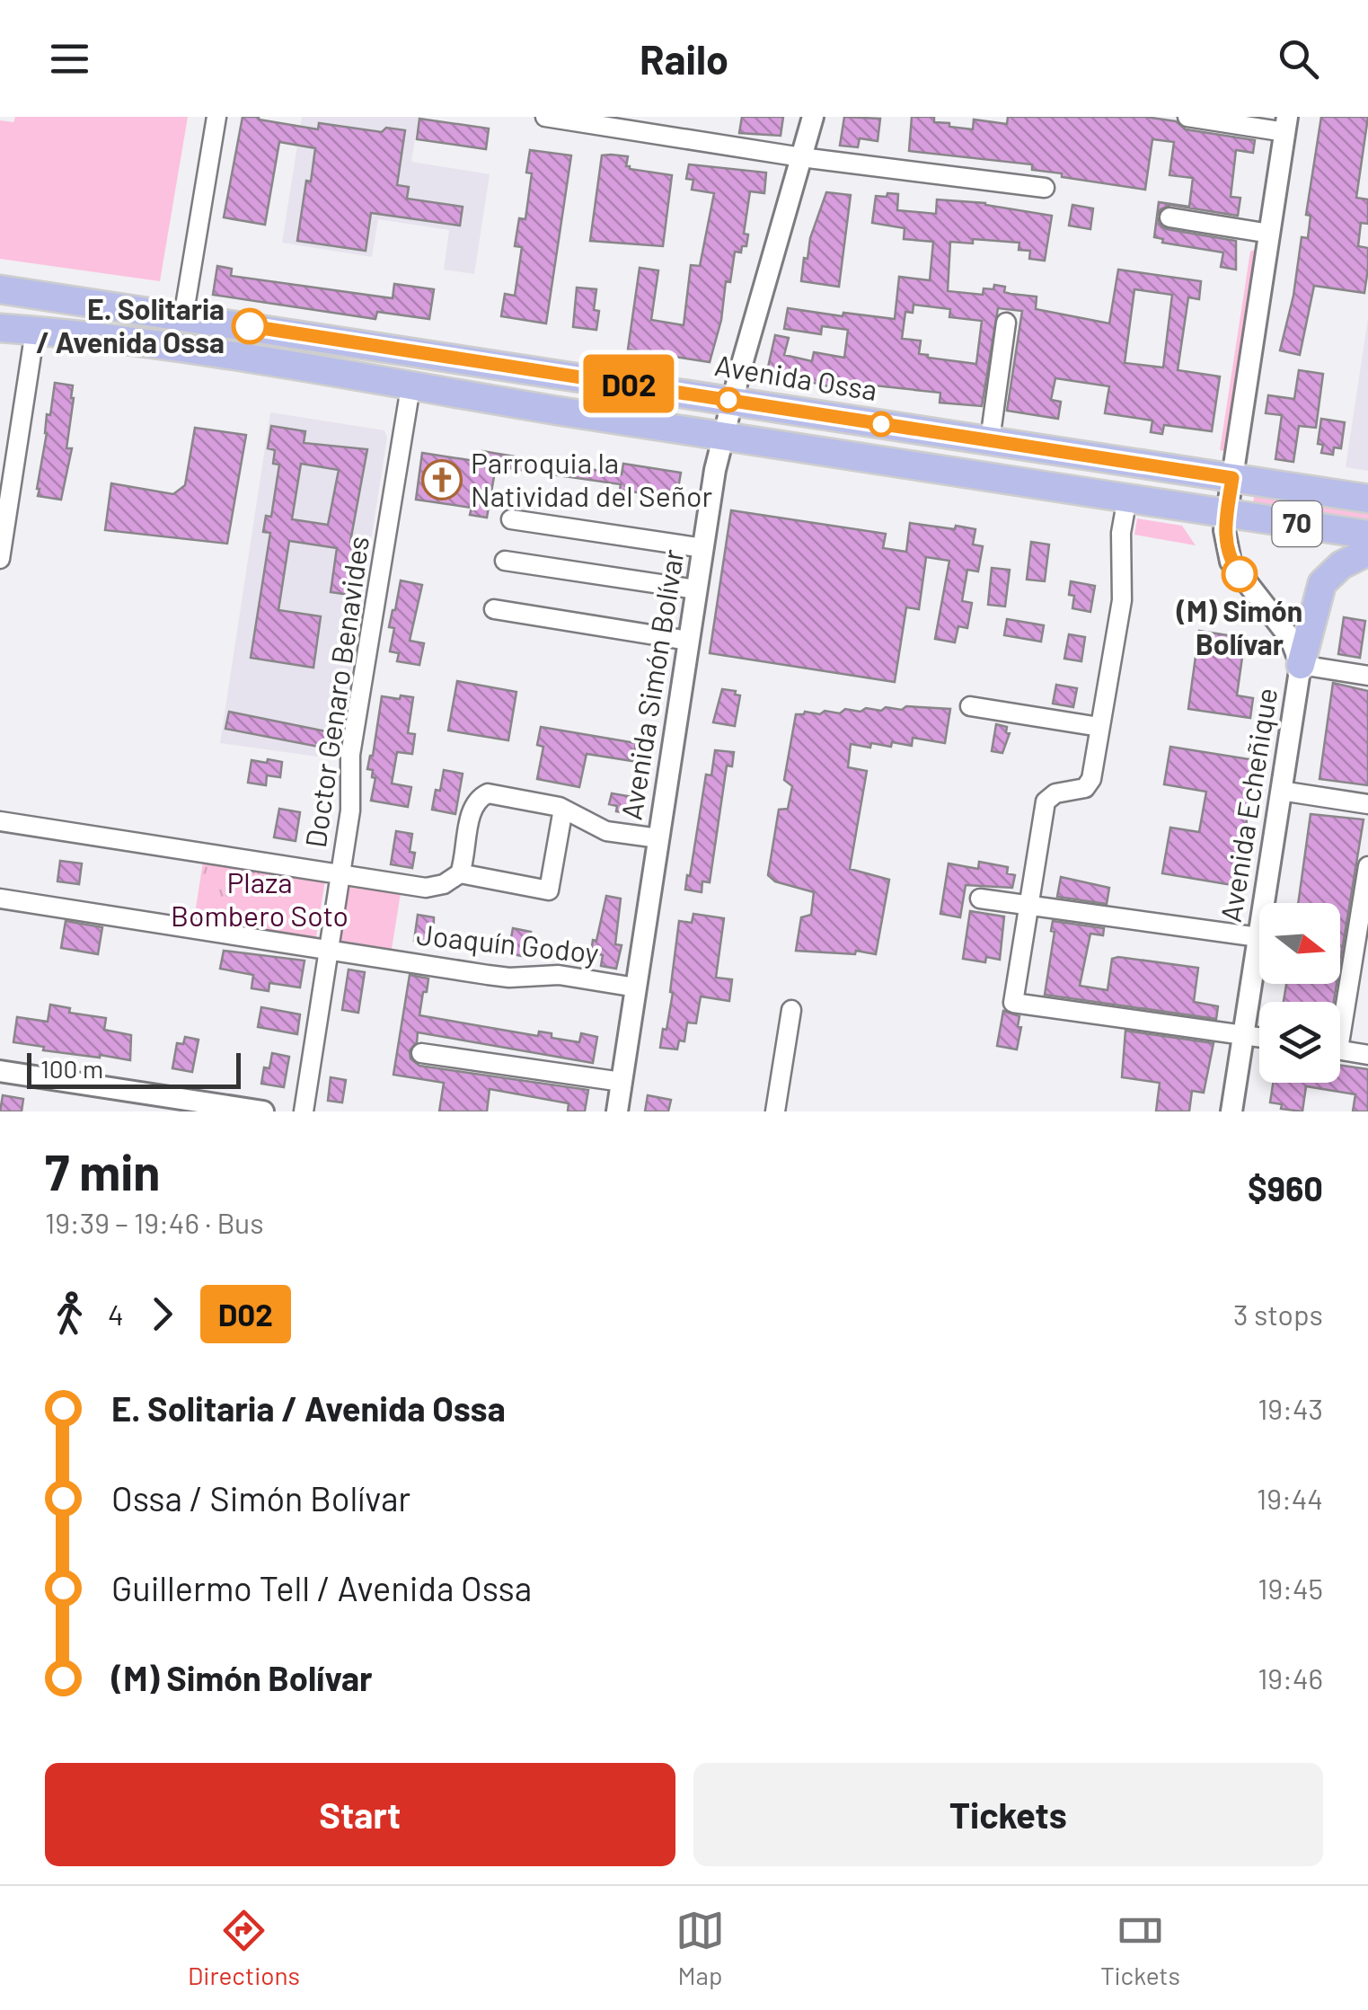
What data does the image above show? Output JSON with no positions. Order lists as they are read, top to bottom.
{
  "streets": {
    "main road": ["Avenida Ossa", "70"],
    "street": [
      "Avenida Simón Bolívar",
      "Doctor Genaro Benavides",
      "Avenida Echeñique",
      "Joaquín Godoy"
    ]
  },
  "crossings": [
    ["Avenida Ossa", "Avenida Simón Bolívar"],
    ["Avenida Ossa", "Avenida Echeñique"],
    ["70", "Avenida Simón Bolívar"],
    ["70", "Doctor Genaro Benavides"],
    ["70", "Avenida Echeñique"],
    ["Avenida Simón Bolívar", "Joaquín Godoy"],
    ["Doctor Genaro Benavides", "Joaquín Godoy"]
  ],
  "parks": ["Plaza Bombero Soto"],
  "places": {
    "other": ["E. Solitaria / Avenida Ossa", "(M) Simón Bolívar"],
    "church": ["Parroquia la Natividad del Señor"]
  },
  "lines": ["bus line D02"],
  "scale_bar": "100 m",
  "north": "right",
  "page": {
    "header": "Railo",
    "on_map": "D02",
    "scale": "100 m",
    "heading": ["7 min", "19:39 – 19:46 · Bus", "$960"],
    "legs": ["4", "D02", "3 stops"],
    "list": [
      {
        "name": "E. Solitaria / Avenida Ossa",
        "value": "19:43"
      },
      {
        "name": "Ossa / Simón Bolívar",
        "value": "19:44"
      },
      {
        "name": "Guillermo Tell / Avenida Ossa",
        "value": "19:45"
      },
      {
        "name": "(M) Simón Bolívar",
        "value": "19:46"
      }
    ],
    "buttons": ["Start", "Tickets"],
    "tabs": ["Directions", "Map", "Tickets"]
  }
}
